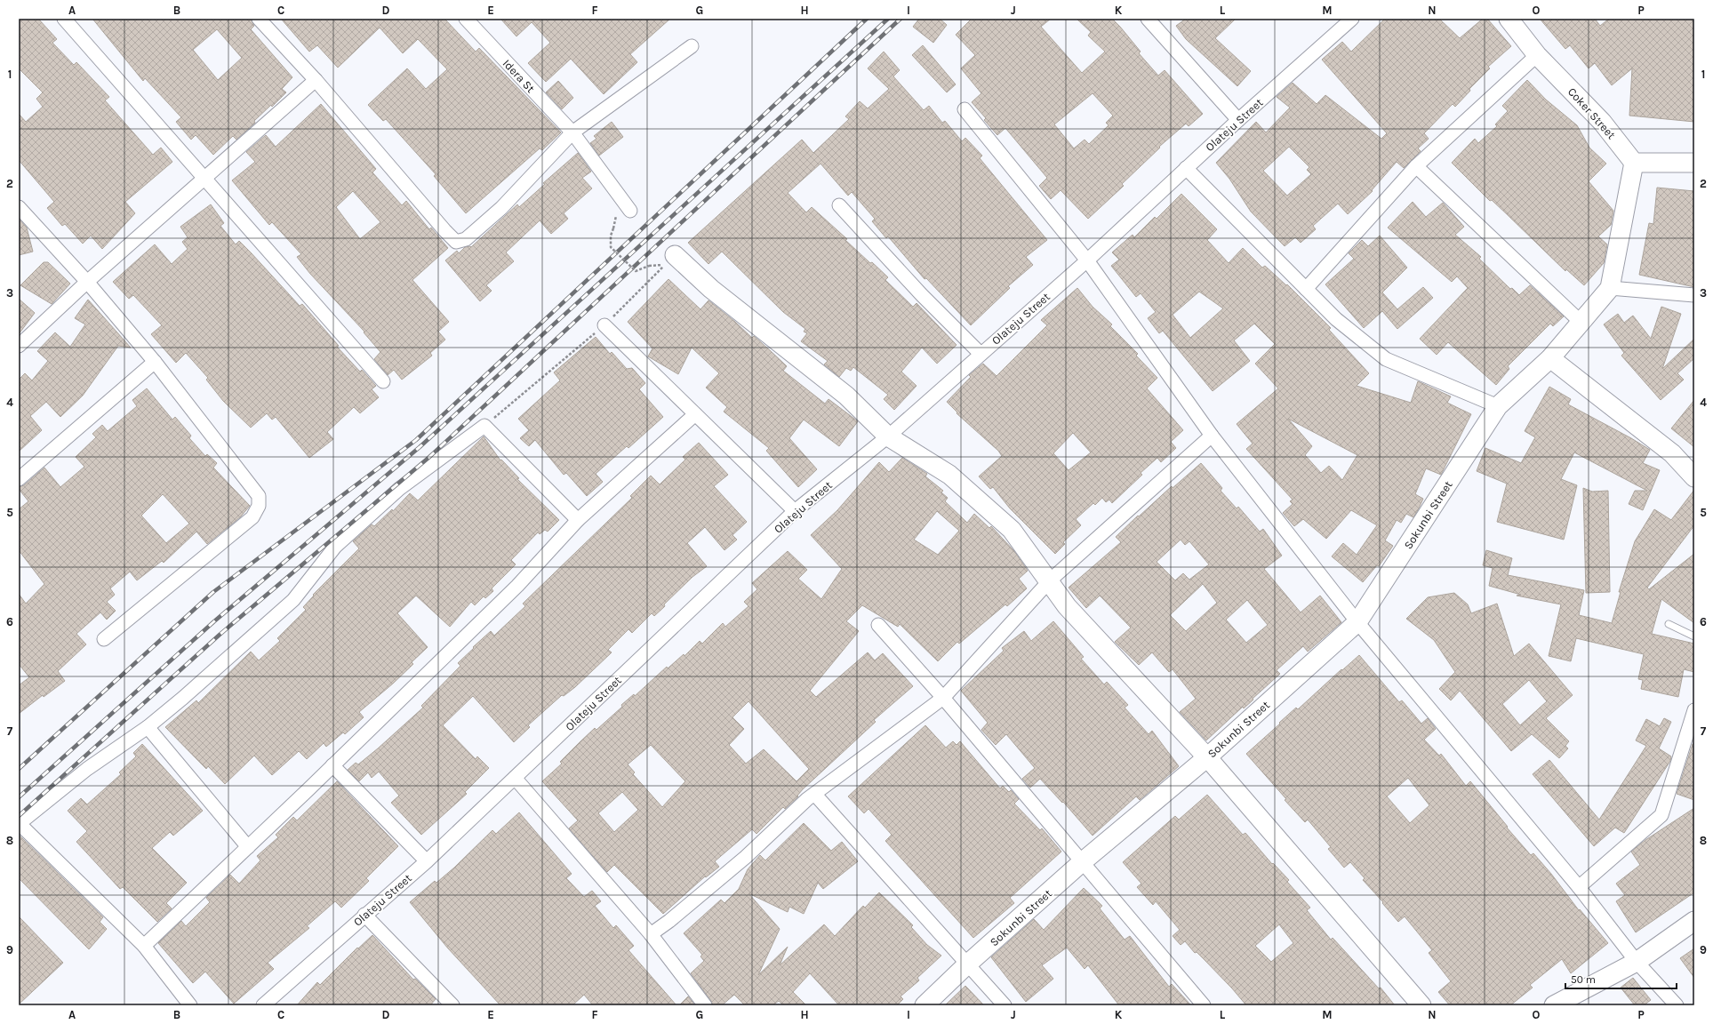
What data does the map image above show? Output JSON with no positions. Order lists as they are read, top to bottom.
{
  "streets": {
    "street": [
      "Idera St",
      "Coker Street",
      "Olateju Street",
      "Sokunbi Street"
    ]
  },
  "scale_bar": "50 m",
  "grid": {
    "columns": [
      "A",
      "B",
      "C",
      "D",
      "E",
      "F",
      "G",
      "H",
      "I",
      "J",
      "K",
      "L",
      "M",
      "N",
      "O",
      "P"
    ],
    "rows": [
      "1",
      "2",
      "3",
      "4",
      "5",
      "6",
      "7",
      "8",
      "9"
    ]
  }
}
